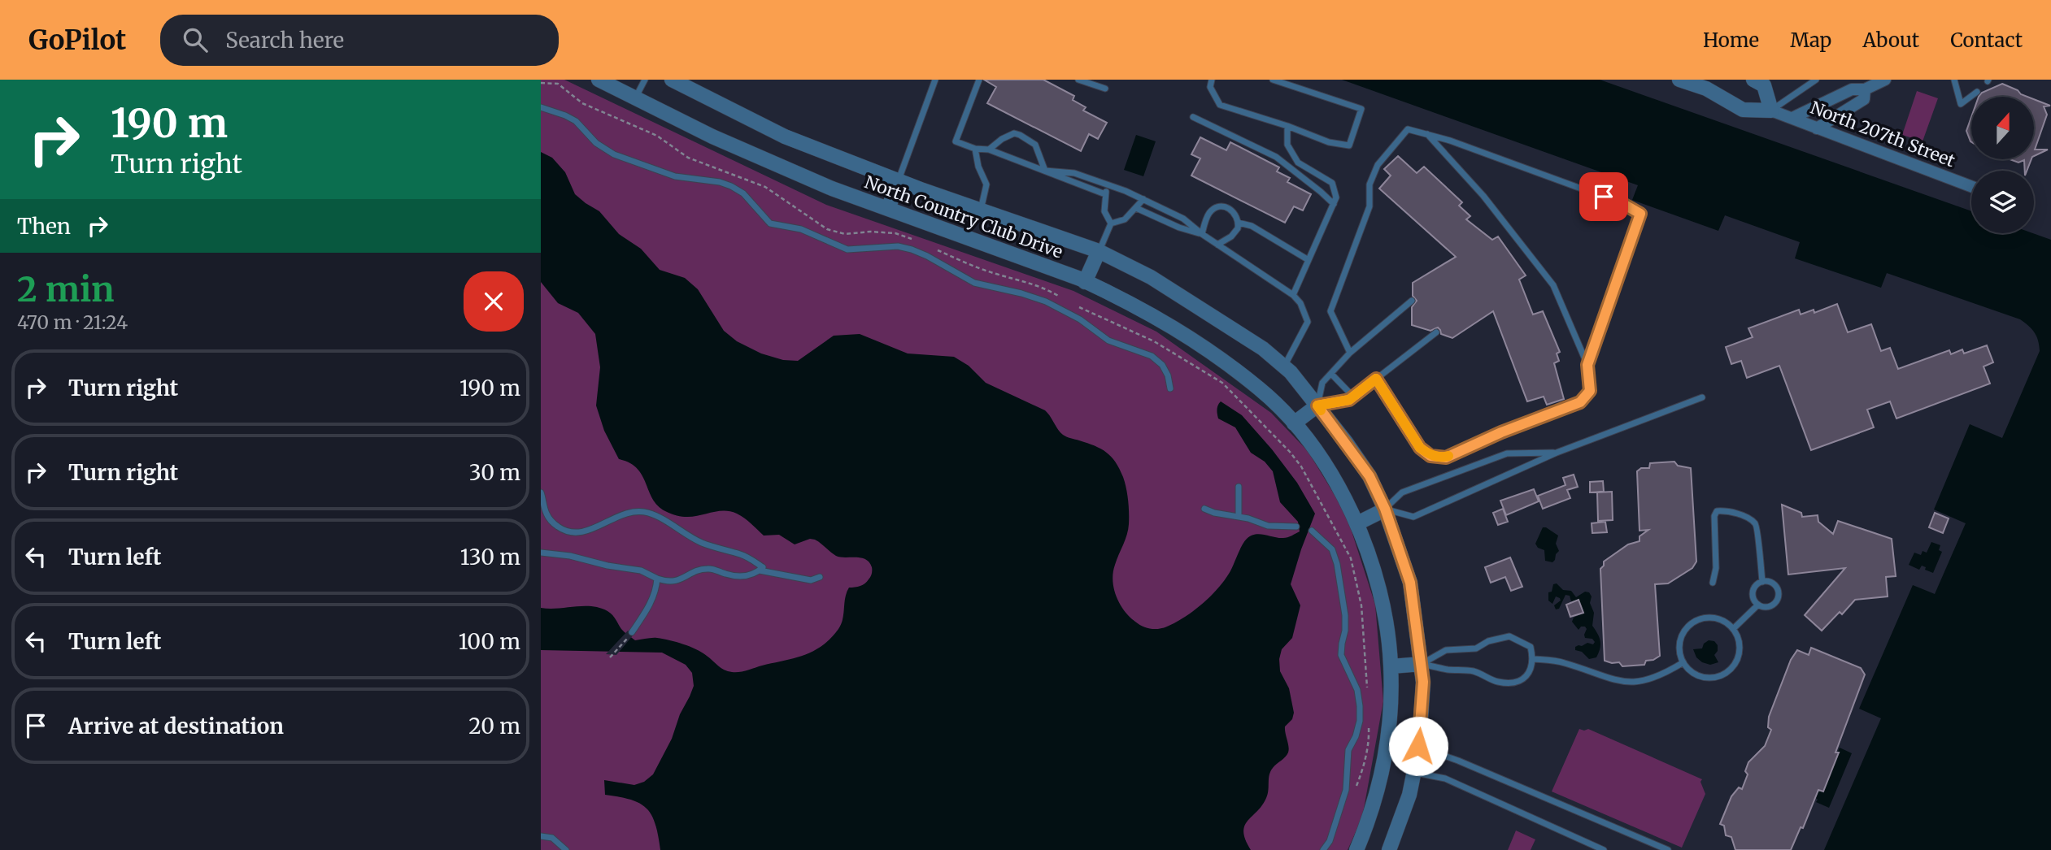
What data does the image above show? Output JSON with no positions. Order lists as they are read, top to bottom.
{
  "streets": {
    "street": ["North 207th Street", "North Country Club Drive"]
  },
  "north": "top",
  "page": {
    "header": "GoPilot",
    "search": "Search here",
    "nav": [
      "Home",
      "Map",
      "About",
      "Contact"
    ],
    "turn": ["190 m", "Turn right"],
    "then": "Then",
    "heading": ["2 min", "470 m · 21:24"],
    "list": [
      {
        "name": "Turn right",
        "value": "190 m"
      },
      {
        "name": "Turn right",
        "value": "30 m"
      },
      {
        "name": "Turn left",
        "value": "130 m"
      },
      {
        "name": "Turn left",
        "value": "100 m"
      },
      {
        "name": "Arrive at destination",
        "value": "20 m"
      }
    ]
  }
}
